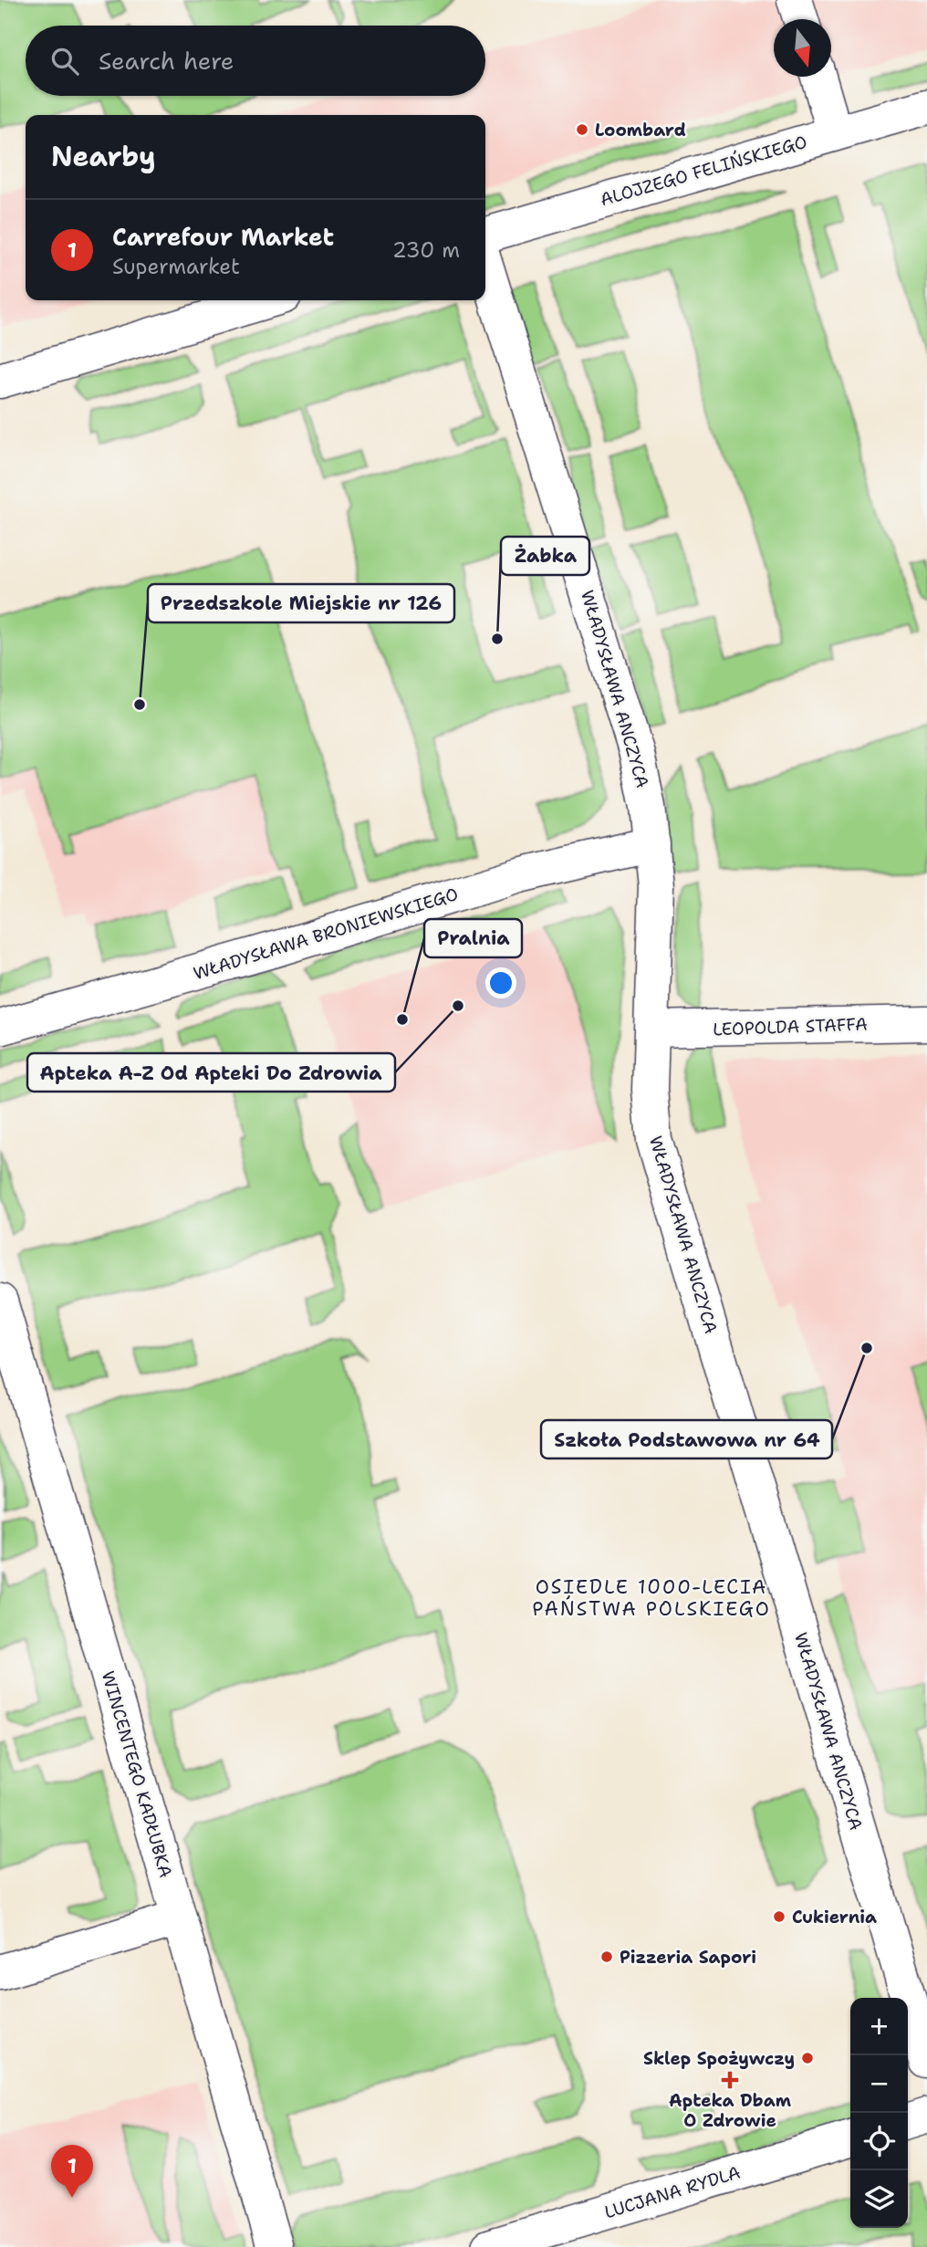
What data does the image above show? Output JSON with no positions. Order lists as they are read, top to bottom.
{
  "streets": {
    "street": [
      "ALOJZEGO FELIŃSKIEGO",
      "WŁADYSŁAWA ANCZYCA",
      "WŁADYSŁAWA BRONIEWSKIEGO",
      "LEOPOLDA STAFFA",
      "WINCENTEGO KADŁUBKA",
      "LUCJANA RYDLA"
    ]
  },
  "crossings": [
    ["WŁADYSŁAWA ANCZYCA", "WŁADYSŁAWA BRONIEWSKIEGO"],
    ["WŁADYSŁAWA ANCZYCA", "LEOPOLDA STAFFA"]
  ],
  "districts": ["OSIEDLE 1000-LECIA PAŃSTWA POLSKIEGO"],
  "places": {
    "other": [
      "Loombard",
      "Żabka",
      "Przedszkole Miejskie nr 126",
      "Apteka A-Z Od Apteki Do Zdrowia",
      "Pralnia",
      "Szkoła Podstawowa nr 64",
      "Cukiernia",
      "Pizzeria Sapori",
      "Sklep Spożywczy"
    ],
    "health": ["Apteka Dbam O Zdrowie"]
  },
  "north": "bottom",
  "page": {
    "search": "Search here",
    "heading": "Nearby",
    "list": [
      {
        "mark": "1",
        "name": "Carrefour Market",
        "note": "Supermarket",
        "value": "230 m"
      }
    ],
    "map_buttons": ["+", "−"],
    "pins": "1"
  }
}
